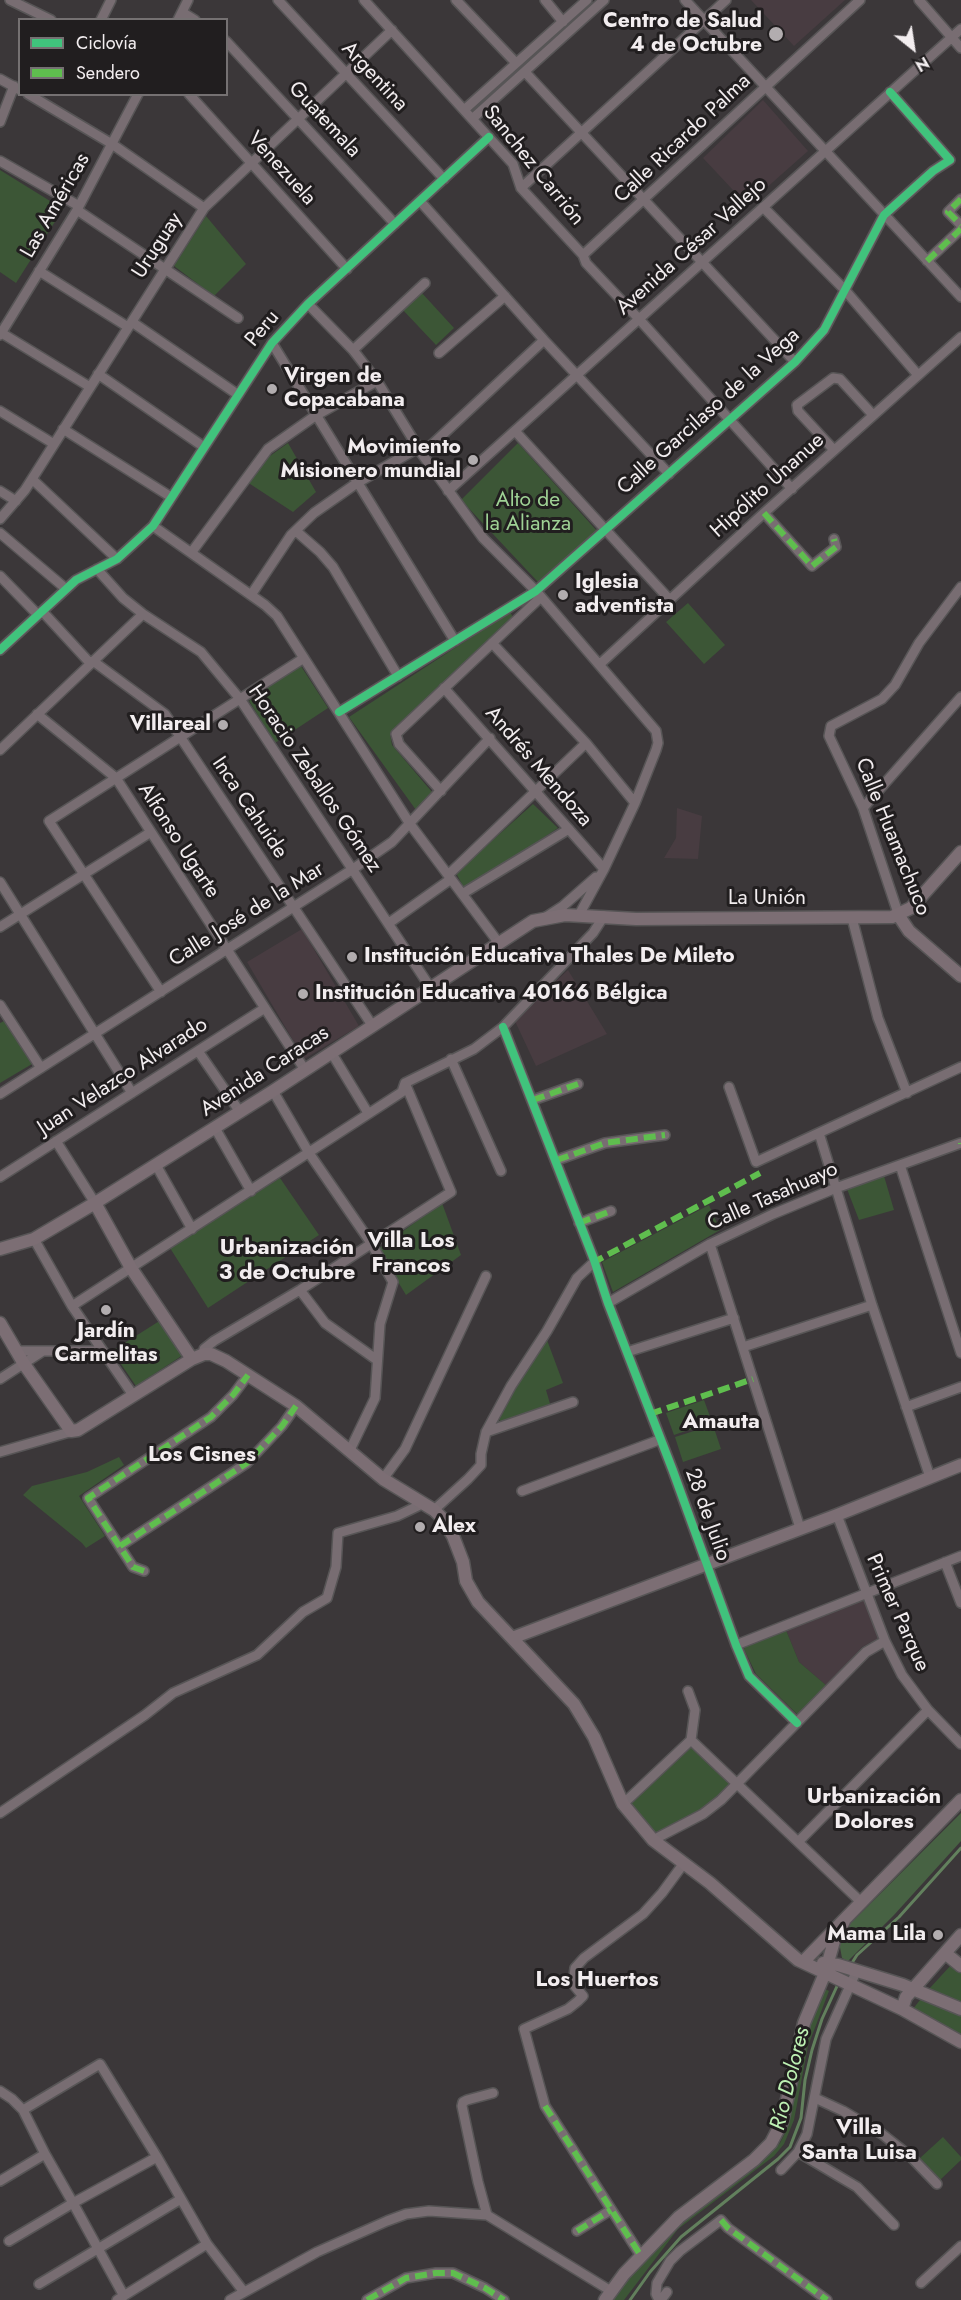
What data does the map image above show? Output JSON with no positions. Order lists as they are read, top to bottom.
{
  "streets": {
    "main road": ["Calle Huamachuco", "La Unión", "Avenida Caracas"],
    "street": [
      "Argentina",
      "Guatemala",
      "Calle Ricardo Palma",
      "Sanchez Carrión",
      "Venezuela",
      "Las Américas",
      "Uruguay",
      "Avenida César Vallejo",
      "Peru",
      "Calle Garcilaso de la Vega",
      "Hipólito Unanue",
      "Andrés Mendoza",
      "Horacio Zeballos Gómez",
      "Inca Cahuide",
      "Alfonso Ugarte",
      "Calle José de la Mar",
      "Juan Velazco Alvarado",
      "Calle Tasahuayo",
      "28 de Julio",
      "Primer Parque"
    ]
  },
  "crossings": [
    ["Argentina", "Uruguay"],
    ["Argentina", "Peru"],
    ["Guatemala", "Uruguay"],
    ["Guatemala", "Peru"],
    ["Calle Ricardo Palma", "Sanchez Carrión"],
    ["Sanchez Carrión", "Uruguay"],
    ["Sanchez Carrión", "Avenida César Vallejo"],
    ["Sanchez Carrión", "Peru"],
    ["Sanchez Carrión", "Calle Garcilaso de la Vega"],
    ["Sanchez Carrión", "Hipólito Unanue"],
    ["Venezuela", "Uruguay"],
    ["Venezuela", "Peru"],
    ["Avenida César Vallejo", "Calle Garcilaso de la Vega"],
    ["Peru", "Horacio Zeballos Gómez"],
    ["Peru", "Inca Cahuide"],
    ["Andrés Mendoza", "Calle José de la Mar"],
    ["Horacio Zeballos Gómez", "Calle José de la Mar"],
    ["Horacio Zeballos Gómez", "Avenida Caracas"],
    ["Inca Cahuide", "Calle José de la Mar"],
    ["Inca Cahuide", "Avenida Caracas"],
    ["Calle Huamachuco", "La Unión"],
    ["Alfonso Ugarte", "Calle José de la Mar"],
    ["Alfonso Ugarte", "Avenida Caracas"],
    ["Alfonso Ugarte", "Juan Velazco Alvarado"],
    ["La Unión", "Avenida Caracas"],
    ["Calle Tasahuayo", "28 de Julio"]
  ],
  "districts": [
    "Villa Los Francos",
    "Urbanización 3 de Octubre",
    "Amauta",
    "Los Cisnes",
    "Urbanización Dolores",
    "Los Huertos",
    "Villa Santa Luisa"
  ],
  "water": ["Río Dolores"],
  "parks": ["Alto de la Alianza"],
  "places": [
    "Centro de Salud 4 de Octubre",
    "Virgen de Copacabana",
    "Movimiento Misionero mundial",
    "Iglesia adventista",
    "Villareal",
    "Institución Educativa Thales De Mileto",
    "Institución Educativa 40166 Bélgica",
    "Jardín Carmelitas",
    "Alex",
    "Mama Lila"
  ],
  "legend": ["Ciclovía", "Sendero"],
  "north": "bottom right"
}
